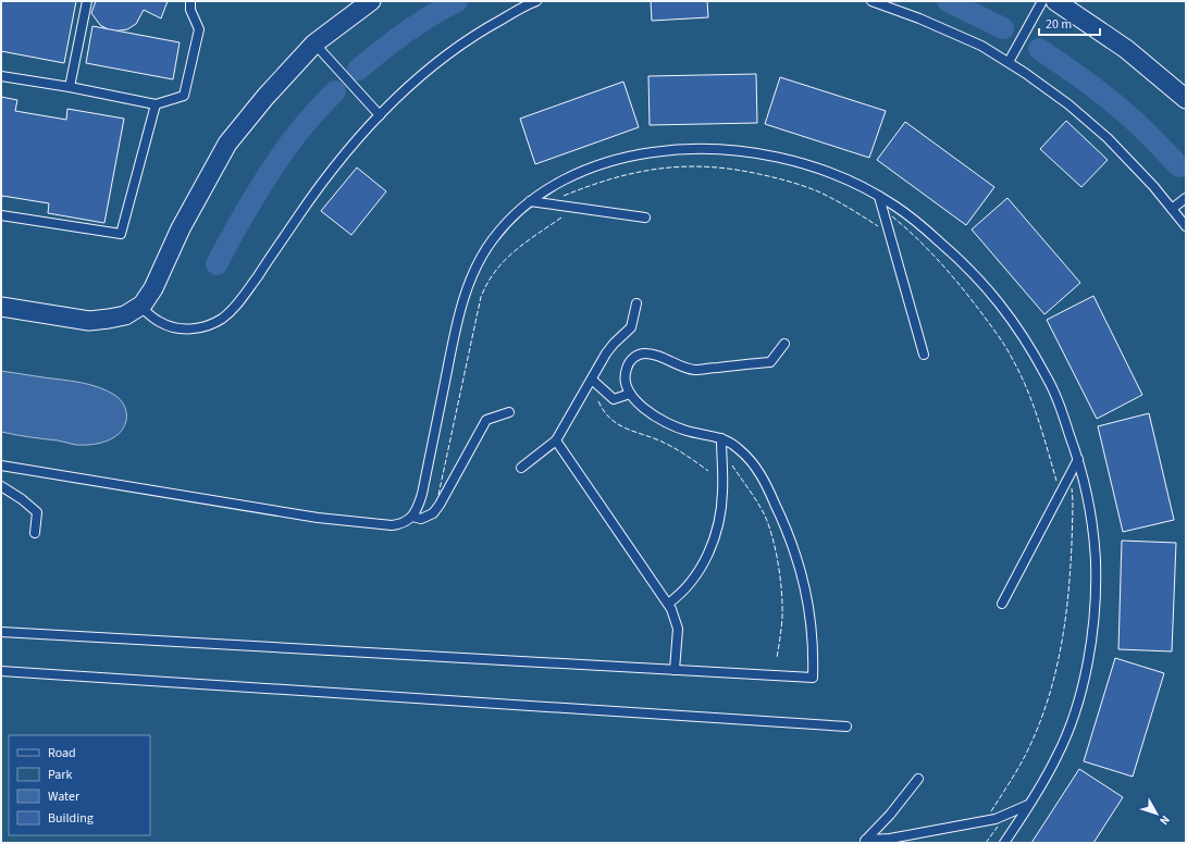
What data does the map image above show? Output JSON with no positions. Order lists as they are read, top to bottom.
{
  "legend": [
    "Road",
    "Park",
    "Water",
    "Building"
  ],
  "scale_bar": "20 m",
  "north": "bottom right"
}
